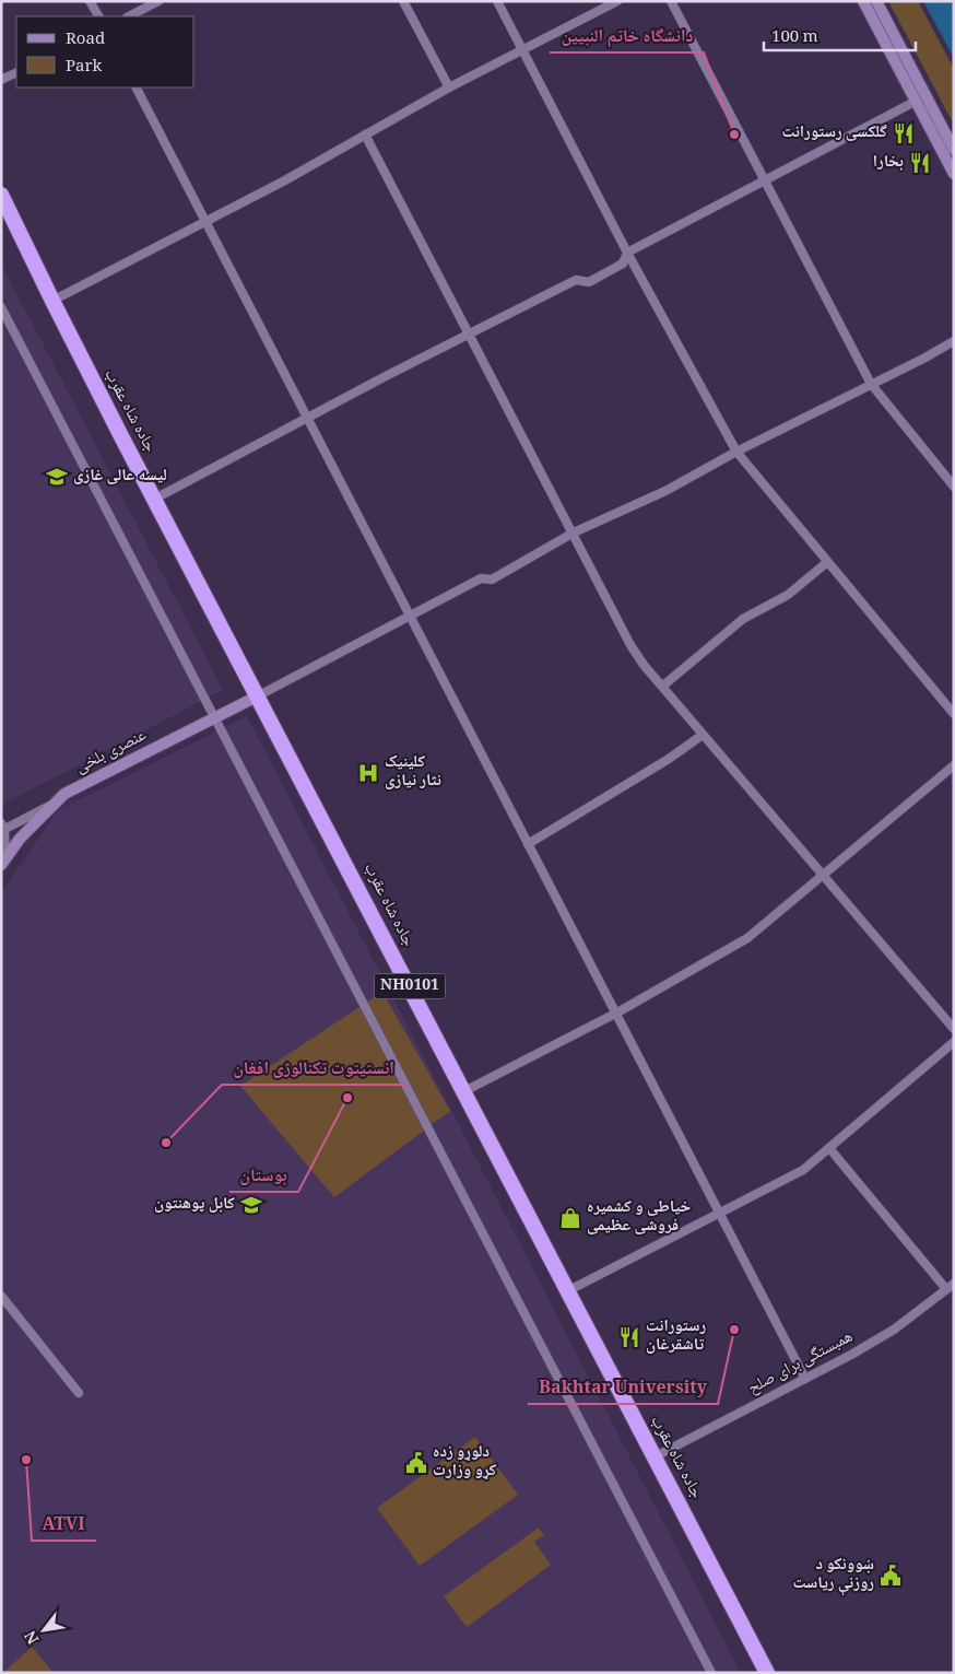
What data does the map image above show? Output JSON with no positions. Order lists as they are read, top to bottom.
{
  "streets": {
    "highway": ["جاده شاه عقرب", "NH0101"],
    "main road": ["عنصری بلخی"],
    "street": ["همبستگی برای صلح"]
  },
  "crossings": [
    ["جاده شاه عقرب", "عنصری بلخی"],
    ["جاده شاه عقرب", "NH0101"],
    ["جاده شاه عقرب", "همبستگی برای صلح"]
  ],
  "places": {
    "restaurant": ["گلکسی رستورانت", "بخارا", "رستورانت تاشقرغان"],
    "other": [
      "دانشگاه خاتم النبیین",
      "بوستان",
      "انستیتوت تکنالوژی افغان",
      "Bakhtar University",
      "ATVI"
    ],
    "school or university": ["لیسه عالی غازی", "کابل پوهنتون"],
    "hospital": ["کلینیک نثار نیازی"],
    "shop": ["خیاطی و کشمیره فروشی عظیمی"],
    "public building": ["دلوړو زده کړو وزارت", "ښوونکو د روزنې رياست"]
  },
  "legend": ["Road", "Park"],
  "scale_bar": "100 m",
  "north": "bottom left"
}
